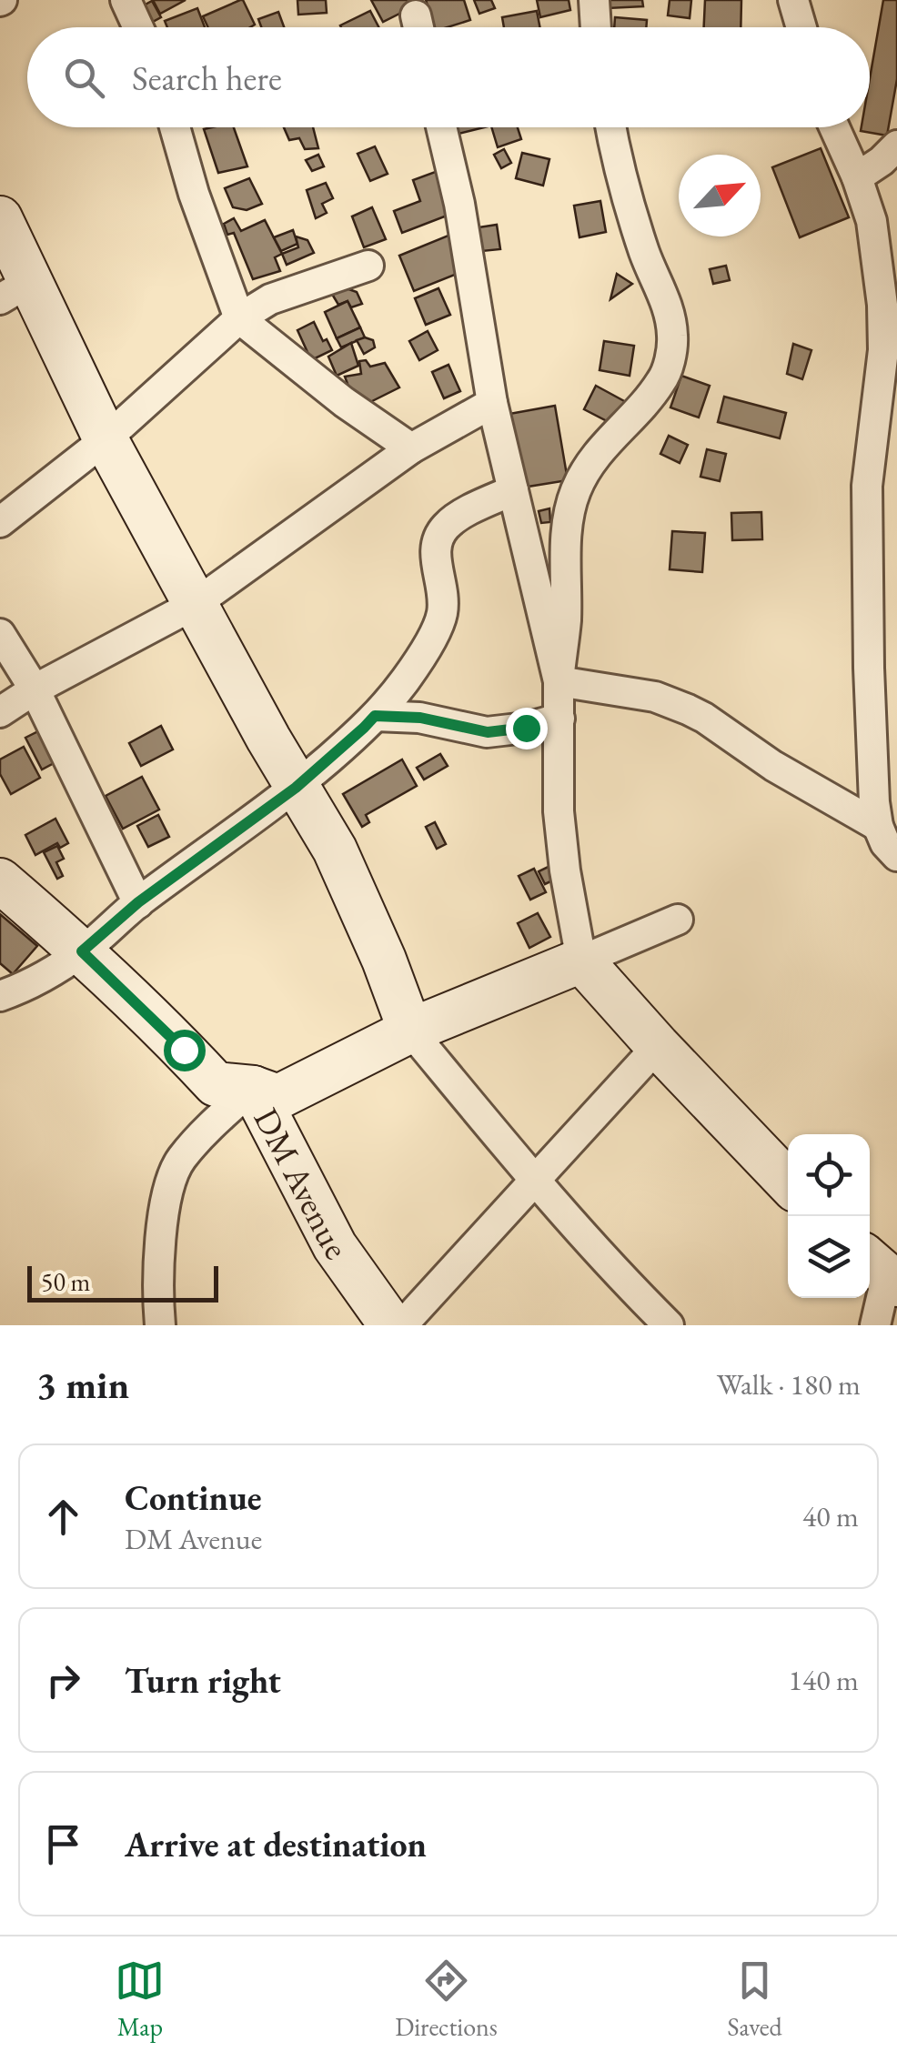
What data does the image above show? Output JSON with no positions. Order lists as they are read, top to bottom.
{
  "streets": {
    "street": ["DM Avenue"]
  },
  "scale_bar": "50 m",
  "north": "top right",
  "page": {
    "search": "Search here",
    "scale": "50 m",
    "heading": ["3 min", "Walk · 180 m"],
    "list": [
      ["Continue", "DM Avenue", "40 m"],
      ["Turn right", "140 m"],
      "Arrive at destination"
    ],
    "nav": ["Map", "Directions", "Saved"]
  }
}
